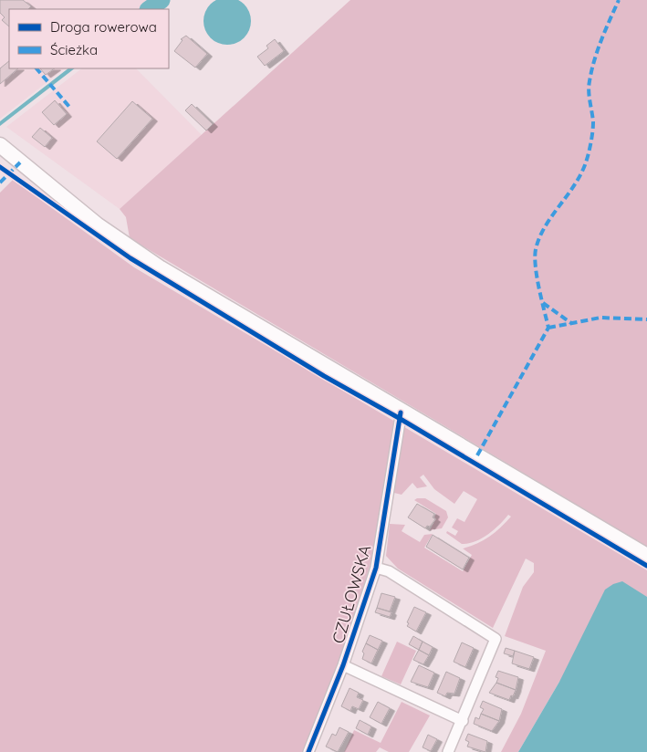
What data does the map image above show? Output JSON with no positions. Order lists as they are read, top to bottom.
{
  "streets": {
    "street": ["CZUŁOWSKA"]
  },
  "legend": ["Droga rowerowa", "Ścieżka"]
}
